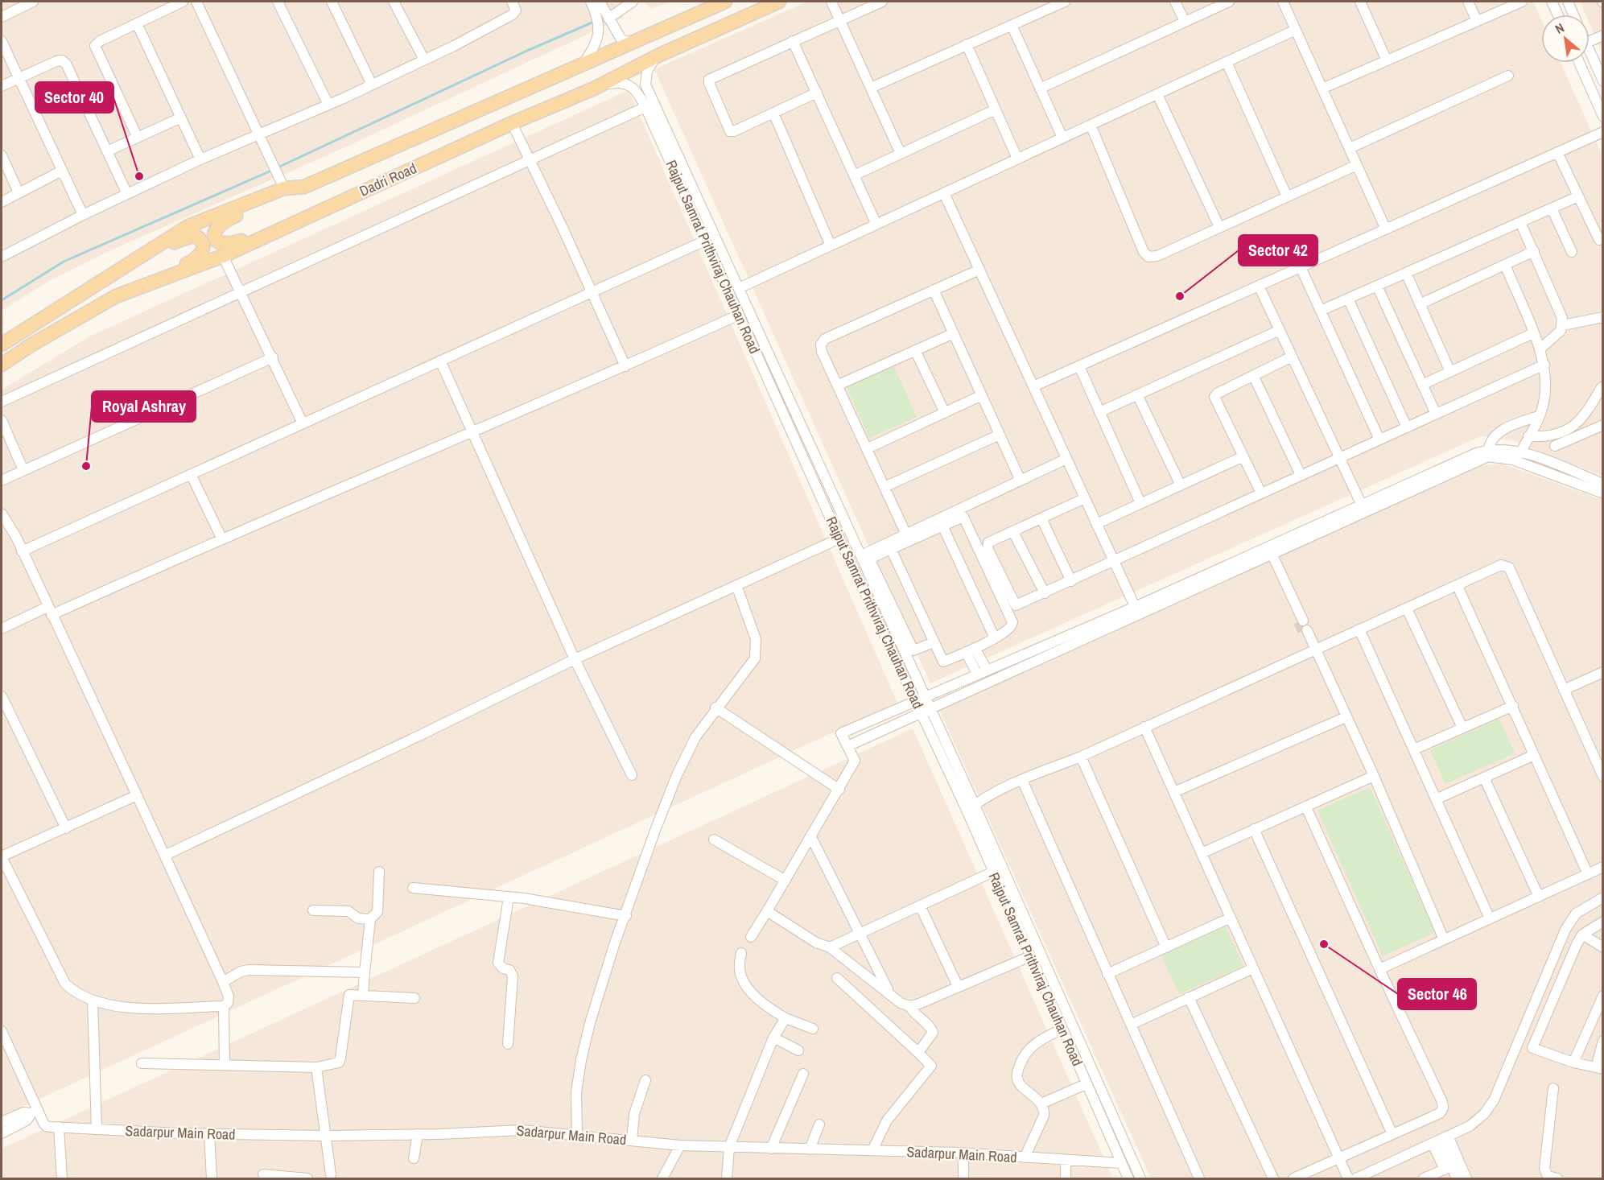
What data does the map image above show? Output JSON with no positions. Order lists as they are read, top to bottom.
{
  "streets": {
    "main road": ["Dadri Road"],
    "street": ["Rajput Samrat Prithviraj Chauhan Road", "Sadarpur Main Road"]
  },
  "crossings": [
    ["Dadri Road", "Rajput Samrat Prithviraj Chauhan Road"],
    ["Rajput Samrat Prithviraj Chauhan Road", "Sadarpur Main Road"]
  ],
  "places": [
    "Sector 40",
    "Sector 42",
    "Royal Ashray",
    "Sector 46"
  ],
  "north": "top left"
}
